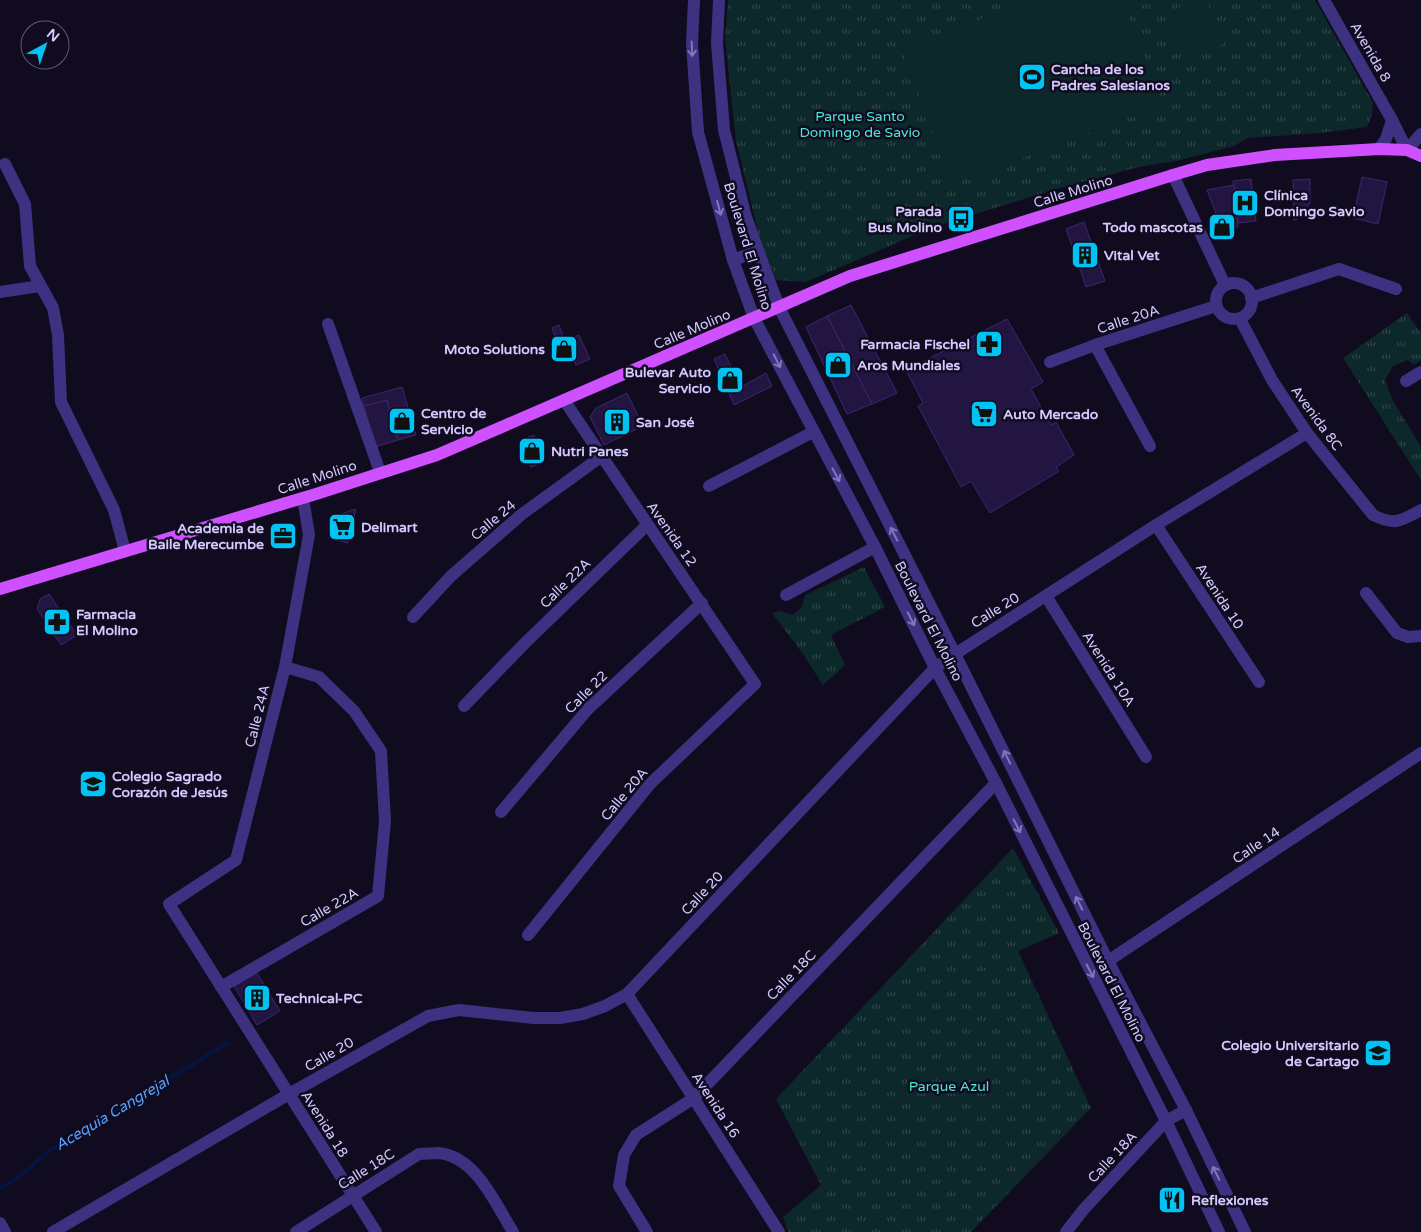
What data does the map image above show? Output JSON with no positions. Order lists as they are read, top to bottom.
{
  "streets": {
    "main road": ["Calle Molino"],
    "street": [
      "Avenida 8",
      "Boulevard El Molino",
      "Calle 20A",
      "Avenida 8C",
      "Calle 24",
      "Avenida 12",
      "Calle 22A",
      "Avenida 10",
      "Calle 20",
      "Avenida 10A",
      "Calle 22",
      "Calle 24A",
      "Calle 14",
      "Calle 18C",
      "Avenida 16",
      "Avenida 18",
      "Calle 18A"
    ]
  },
  "crossings": [
    ["Avenida 8", "Calle Molino"],
    ["Calle Molino", "Boulevard El Molino"],
    ["Calle Molino", "Avenida 12"],
    ["Calle Molino", "Calle 24A"],
    ["Boulevard El Molino", "Calle 20"],
    ["Boulevard El Molino", "Calle 14"],
    ["Boulevard El Molino", "Calle 18C"],
    ["Boulevard El Molino", "Calle 18A"],
    ["Calle 20A", "Avenida 8C"],
    ["Calle 20A", "Avenida 12"],
    ["Avenida 8C", "Calle 20"],
    ["Calle 24", "Avenida 12"],
    ["Avenida 12", "Calle 22A"],
    ["Avenida 12", "Calle 22"],
    ["Calle 22A", "Calle 24A"],
    ["Calle 22A", "Avenida 18"],
    ["Avenida 10", "Calle 20"],
    ["Calle 20", "Avenida 10A"],
    ["Calle 20", "Avenida 16"],
    ["Calle 20", "Avenida 18"],
    ["Calle 24A", "Avenida 18"],
    ["Calle 18C", "Avenida 16"],
    ["Calle 18C", "Avenida 18"]
  ],
  "water": ["Acequia Cangrejal"],
  "parks": ["Parque Santo Domingo de Savio", "Parque Azul"],
  "places": {
    "sports": ["Cancha de los Padres Salesianos"],
    "hospital": ["Clínica Domingo Savio"],
    "bus stop": ["Parada Bus Molino"],
    "shop": [
      "Todo mascotas",
      "Moto Solutions",
      "Aros Mundiales",
      "Bulevar Auto Servicio",
      "Centro de Servicio",
      "Nutri Panes"
    ],
    "building": ["Vital Vet", "San José", "Technical-PC"],
    "pharmacy": ["Farmacia Fischel", "Farmacia El Molino"],
    "supermarket": ["Auto Mercado", "Delimart"],
    "office": ["Academia de Baile Merecumbe"],
    "school or university": ["Colegio Sagrado Corazón de Jesús", "Colegio Universitario de Cartago"],
    "restaurant": ["Reflexiones"]
  },
  "north": "top right"
}
